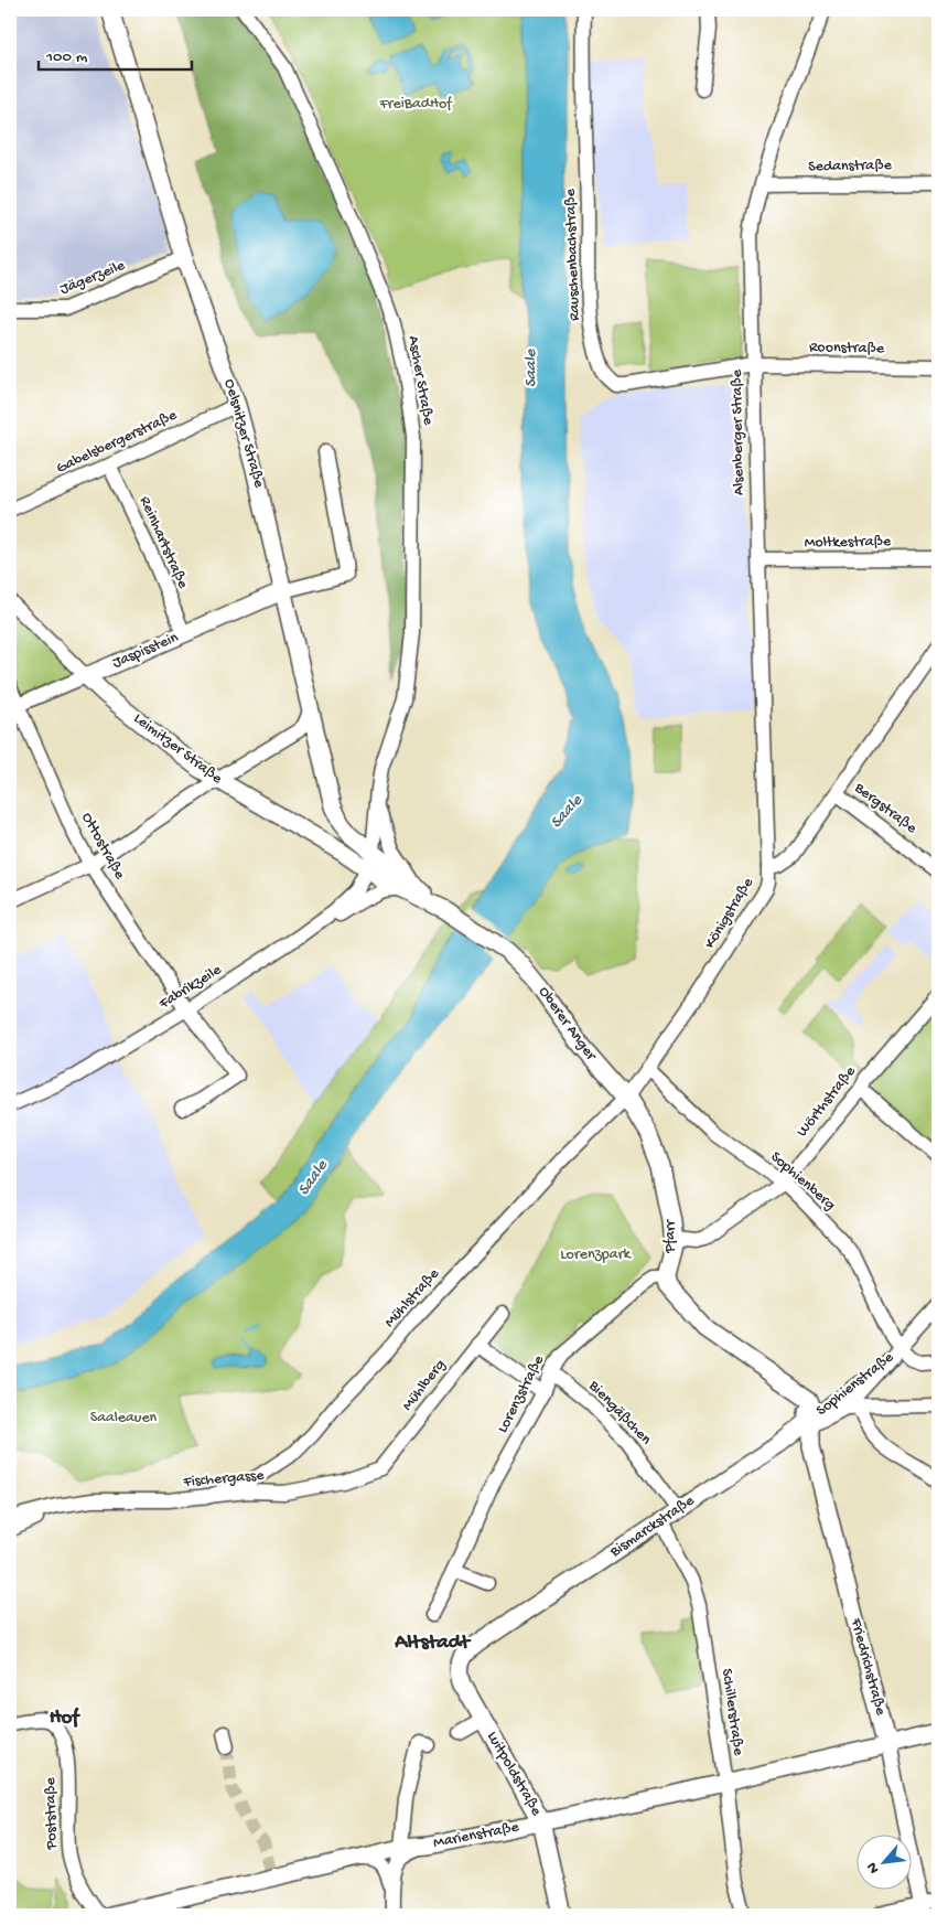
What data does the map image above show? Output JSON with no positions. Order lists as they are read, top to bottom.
{
  "streets": {
    "main road": [
      "Oelsnitzer Straße",
      "Jaspisstein",
      "Leimitzer Straße",
      "Oberer Anger",
      "Pfarr",
      "Sophienstraße",
      "Bismarckstraße",
      "Friedrichstraße",
      "Luitpoldstraße",
      "Marienstraße"
    ],
    "street": [
      "Sedanstraße",
      "Rauschenbachstraße",
      "Jägerzeile",
      "Roonstraße",
      "Ascher Straße",
      "Alsenberger Straße",
      "Gabelsbergerstraße",
      "Reinhartstraße",
      "Moltkestraße",
      "Bergstraße",
      "Ottostraße",
      "Königstraße",
      "Fabrikzeile",
      "Wörthstraße",
      "Sophienberg",
      "Mühlstraße",
      "Mühlberg",
      "Lorenzstraße",
      "Biengäßchen",
      "Fischergasse",
      "Schillerstraße",
      "Poststraße"
    ]
  },
  "crossings": [
    ["Sedanstraße", "Alsenberger Straße"],
    ["Rauschenbachstraße", "Roonstraße"],
    ["Rauschenbachstraße", "Alsenberger Straße"],
    ["Jägerzeile", "Oelsnitzer Straße"],
    ["Roonstraße", "Alsenberger Straße"],
    ["Ascher Straße", "Oelsnitzer Straße"],
    ["Ascher Straße", "Leimitzer Straße"],
    ["Ascher Straße", "Fabrikzeile"],
    ["Ascher Straße", "Oberer Anger"],
    ["Alsenberger Straße", "Moltkestraße"],
    ["Alsenberger Straße", "Königstraße"],
    ["Oelsnitzer Straße", "Gabelsbergerstraße"],
    ["Oelsnitzer Straße", "Jaspisstein"],
    ["Oelsnitzer Straße", "Leimitzer Straße"],
    ["Oelsnitzer Straße", "Oberer Anger"],
    ["Gabelsbergerstraße", "Reinhartstraße"],
    ["Reinhartstraße", "Jaspisstein"],
    ["Jaspisstein", "Leimitzer Straße"],
    ["Jaspisstein", "Ottostraße"],
    ["Leimitzer Straße", "Fabrikzeile"],
    ["Leimitzer Straße", "Oberer Anger"],
    ["Bergstraße", "Königstraße"],
    ["Ottostraße", "Fabrikzeile"],
    ["Königstraße", "Oberer Anger"],
    ["Königstraße", "Sophienberg"],
    ["Königstraße", "Pfarr"],
    ["Königstraße", "Mühlstraße"],
    ["Oberer Anger", "Pfarr"],
    ["Oberer Anger", "Mühlstraße"],
    ["Wörthstraße", "Sophienberg"],
    ["Wörthstraße", "Pfarr"],
    ["Sophienberg", "Sophienstraße"],
    ["Pfarr", "Mühlstraße"],
    ["Pfarr", "Lorenzstraße"],
    ["Mühlstraße", "Fischergasse"],
    ["Sophienstraße", "Bismarckstraße"],
    ["Sophienstraße", "Friedrichstraße"],
    ["Mühlberg", "Fischergasse"],
    ["Lorenzstraße", "Biengäßchen"],
    ["Biengäßchen", "Bismarckstraße"],
    ["Bismarckstraße", "Schillerstraße"],
    ["Bismarckstraße", "Luitpoldstraße"],
    ["Friedrichstraße", "Marienstraße"],
    ["Schillerstraße", "Marienstraße"],
    ["Luitpoldstraße", "Marienstraße"]
  ],
  "districts": ["Altstadt", "Hof"],
  "water": ["Saale"],
  "parks": ["FreiBadHof", "Lorenzpark", "Saaleauen"],
  "scale_bar": "100 m",
  "north": "bottom left"
}
